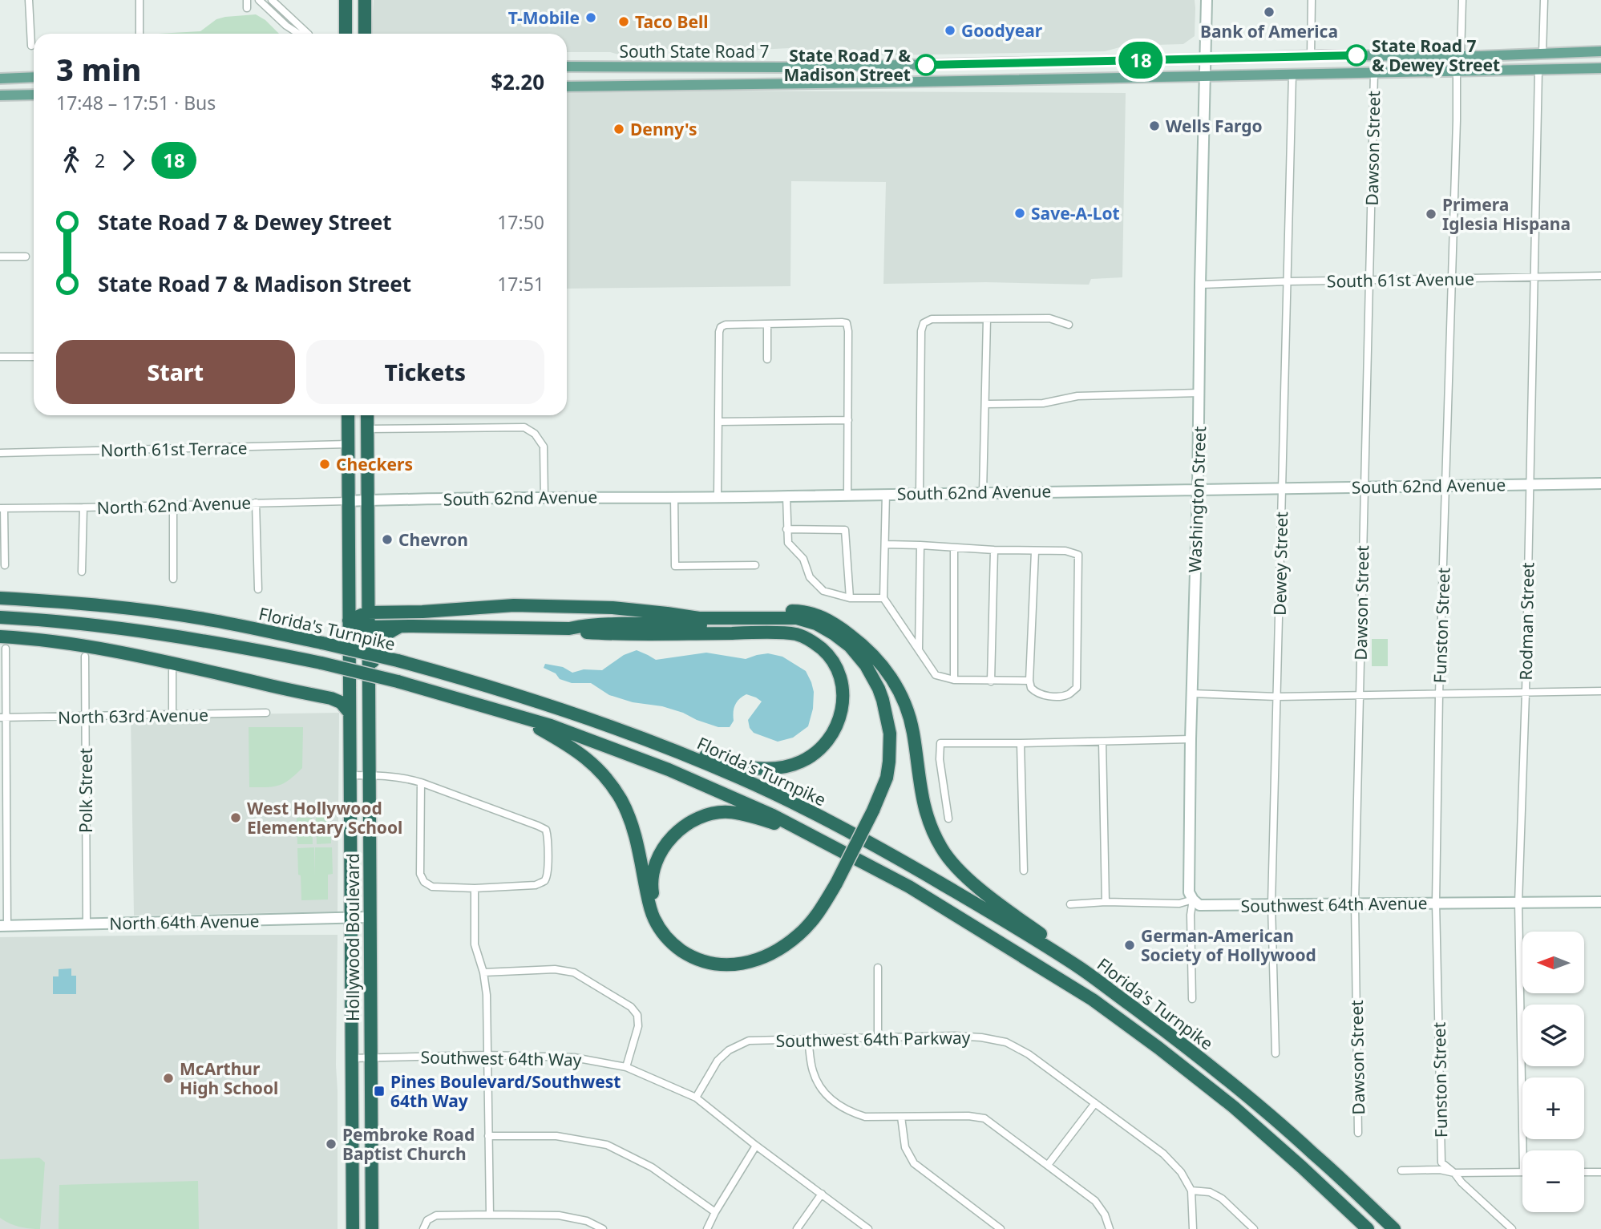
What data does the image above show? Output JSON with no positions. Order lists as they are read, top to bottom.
{
  "streets": {
    "highway": ["Florida's Turnpike", "Hollywood Boulevard"],
    "main road": ["South State Road 7"],
    "street": [
      "Dawson Street",
      "South 61st Avenue",
      "North 61st Terrace",
      "South 62nd Avenue",
      "Washington Street",
      "North 62nd Avenue",
      "Dewey Street",
      "Rodman Street",
      "Funston Street",
      "North 63rd Avenue",
      "Polk Street",
      "Southwest 64th Avenue",
      "North 64th Avenue",
      "Southwest 64th Parkway",
      "Southwest 64th Way"
    ]
  },
  "crossings": [
    ["South State Road 7", "Dawson Street"],
    ["South State Road 7", "Washington Street"],
    ["South State Road 7", "Dewey Street"],
    ["South State Road 7", "Rodman Street"],
    ["South State Road 7", "Funston Street"],
    ["Dawson Street", "South 61st Avenue"],
    ["Dawson Street", "South 62nd Avenue"],
    ["Dawson Street", "Southwest 64th Avenue"],
    ["South 61st Avenue", "Washington Street"],
    ["South 61st Avenue", "Dewey Street"],
    ["South 61st Avenue", "Rodman Street"],
    ["South 61st Avenue", "Funston Street"],
    ["North 61st Terrace", "Hollywood Boulevard"],
    ["South 62nd Avenue", "Washington Street"],
    ["South 62nd Avenue", "North 62nd Avenue"],
    ["South 62nd Avenue", "Dewey Street"],
    ["South 62nd Avenue", "Rodman Street"],
    ["South 62nd Avenue", "Funston Street"],
    ["South 62nd Avenue", "Hollywood Boulevard"],
    ["Washington Street", "Southwest 64th Avenue"],
    ["North 62nd Avenue", "Hollywood Boulevard"],
    ["Dewey Street", "Southwest 64th Avenue"],
    ["Rodman Street", "Southwest 64th Avenue"],
    ["Funston Street", "Southwest 64th Avenue"],
    ["North 63rd Avenue", "Polk Street"],
    ["Polk Street", "North 64th Avenue"],
    ["North 64th Avenue", "Hollywood Boulevard"],
    ["Hollywood Boulevard", "Southwest 64th Way"],
    ["Southwest 64th Parkway", "Southwest 64th Way"]
  ],
  "places": {
    "other": [
      "Bank of America",
      "T-Mobile",
      "Taco Bell",
      "Goodyear",
      "State Road 7 & Dewey Street",
      "State Road 7 & Madison Street",
      "Wells Fargo",
      "Denny's",
      "Save-A-Lot",
      "Primera Iglesia Hispana",
      "Checkers",
      "Chevron",
      "West Hollywood Elementary School",
      "German-American Society of Hollywood",
      "McArthur High School",
      "Pembroke Road Baptist Church"
    ],
    "transit": ["Pines Boulevard/Southwest 64th Way"]
  },
  "lines": ["bus line 18"],
  "north": "left",
  "page": {
    "on_map": "18",
    "heading": ["3 min", "17:48 – 17:51 · Bus", "$2.20"],
    "legs": ["2", "18"],
    "list": [
      {
        "name": "State Road 7 & Dewey Street",
        "value": "17:50"
      },
      {
        "name": "State Road 7 & Madison Street",
        "value": "17:51"
      }
    ],
    "buttons": ["Start", "Tickets"],
    "map_buttons": ["+", "−"]
  }
}
